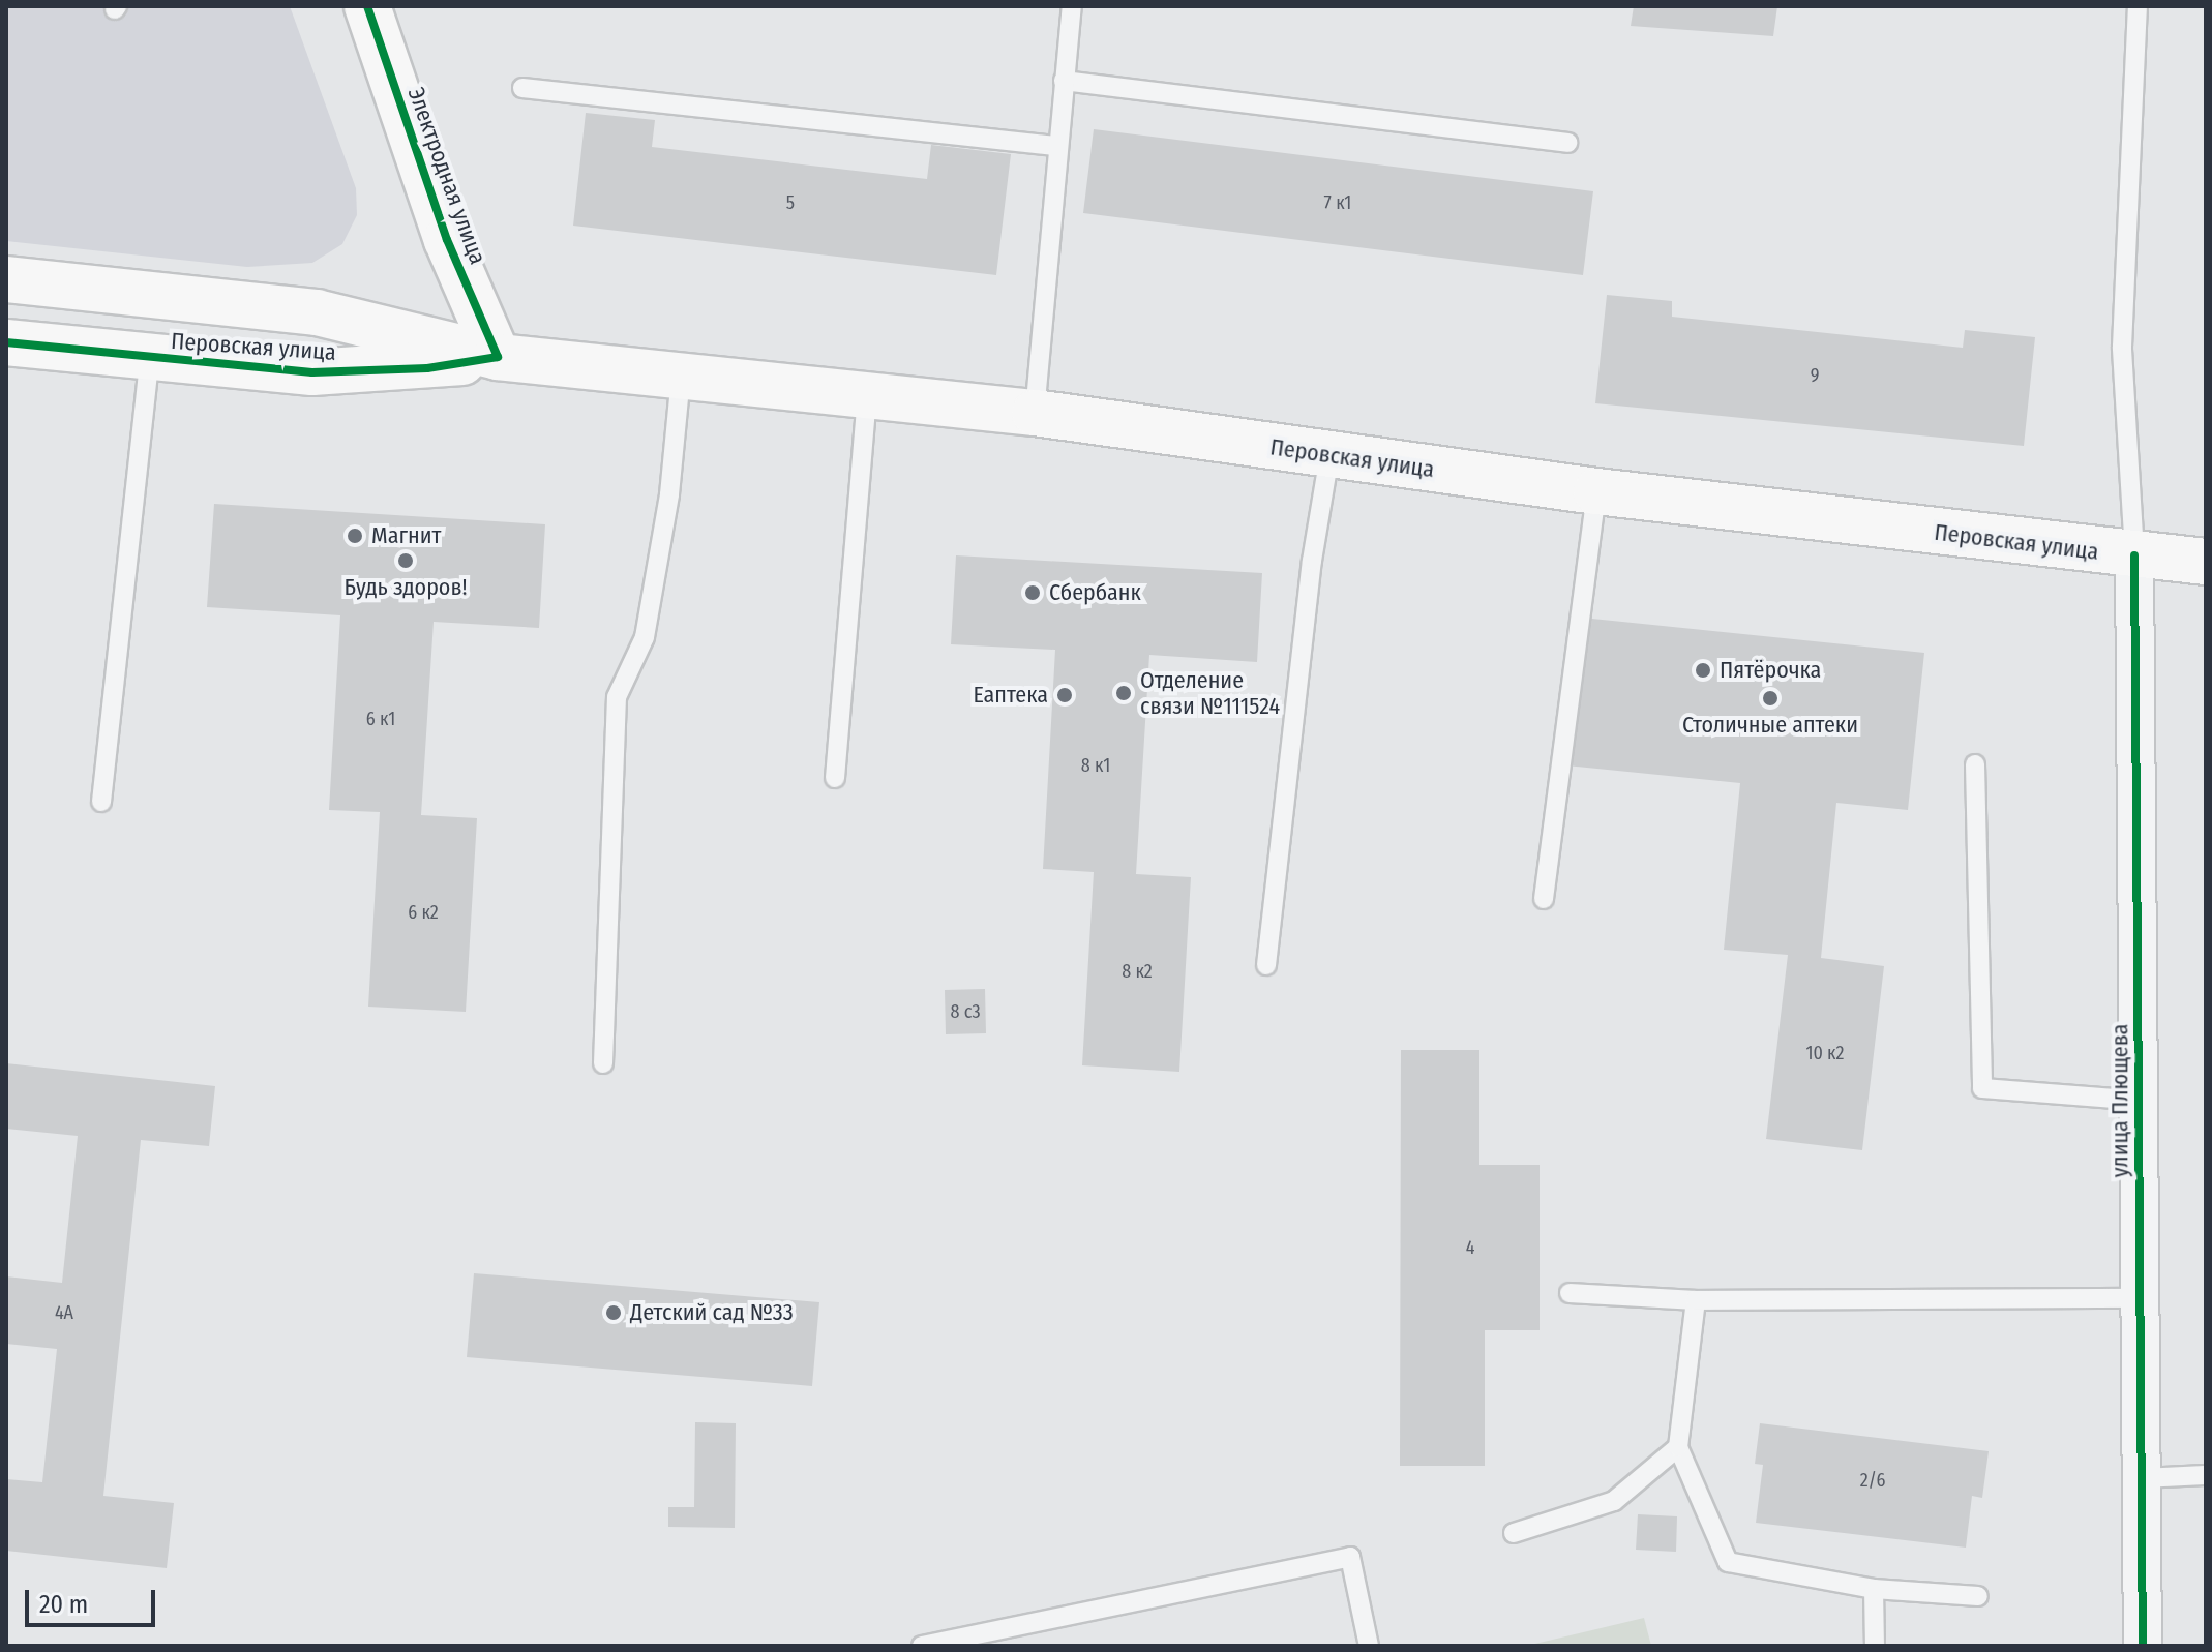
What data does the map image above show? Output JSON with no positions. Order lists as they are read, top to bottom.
{
  "streets": {
    "main road": ["Электродная улица", "Перовская улица"],
    "street": ["улица Плющева"]
  },
  "crossings": [
    ["Электродная улица", "Перовская улица"],
    ["Перовская улица", "улица Плющева"]
  ],
  "places": [
    "Магнит",
    "Будь здоров!",
    "Сбербанк",
    "Пятёрочка",
    "Отделение связи №111524",
    "Еаптека",
    "Столичные аптеки",
    "Детский сад №33"
  ],
  "house_numbers": [
    "5",
    "7 к1",
    "9",
    "6 к1",
    "8 к1",
    "6 к2",
    "8 к2",
    "8 с3",
    "10 к2",
    "4",
    "4А",
    "2/6"
  ],
  "scale_bar": "20 m"
}
